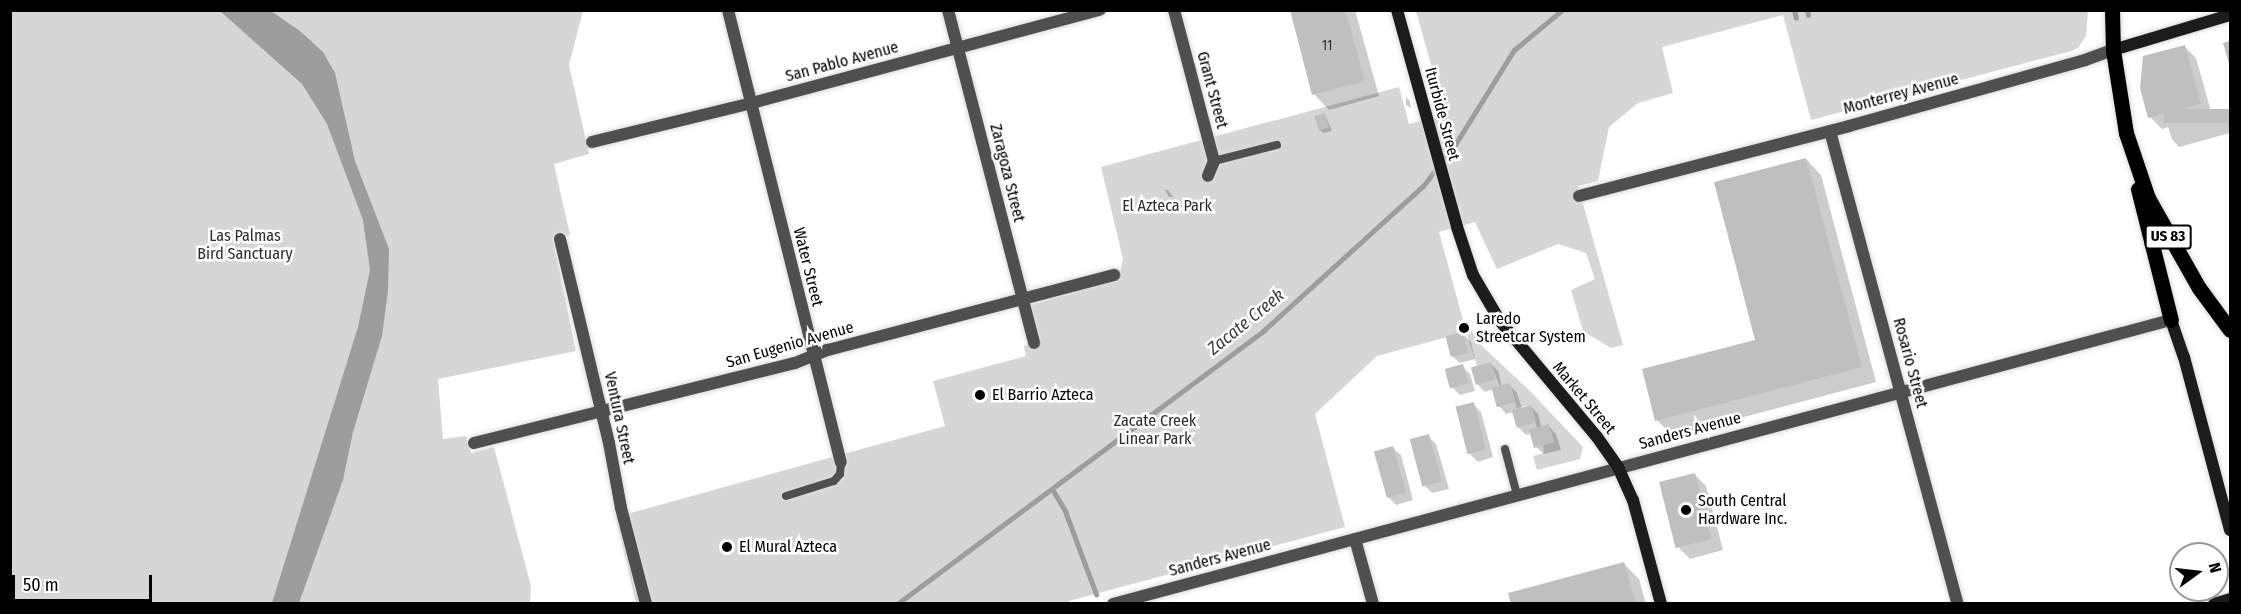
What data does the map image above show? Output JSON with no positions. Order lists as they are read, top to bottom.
{
  "streets": {
    "main road": ["US 83"],
    "street": [
      "San Pablo Avenue",
      "Grant Street",
      "Monterrey Avenue",
      "Iturbide Street",
      "Zaragoza Street",
      "Water Street",
      "San Eugenio Avenue",
      "Rosario Street",
      "Market Street",
      "Ventura Street",
      "Sanders Avenue"
    ]
  },
  "crossings": [
    ["San Pablo Avenue", "Zaragoza Street"],
    ["San Pablo Avenue", "Water Street"],
    ["Monterrey Avenue", "US 83"],
    ["Monterrey Avenue", "Rosario Street"],
    ["Iturbide Street", "Market Street"],
    ["Zaragoza Street", "San Eugenio Avenue"],
    ["Water Street", "San Eugenio Avenue"],
    ["San Eugenio Avenue", "Ventura Street"],
    ["Rosario Street", "Sanders Avenue"],
    ["Market Street", "Sanders Avenue"]
  ],
  "water": ["Zacate Creek"],
  "parks": ["El Azteca Park", "Las Palmas Bird Sanctuary", "Zacate Creek Linear Park"],
  "places": [
    "Laredo Streetcar System",
    "El Barrio Azteca",
    "South Central Hardware Inc.",
    "El Mural Azteca"
  ],
  "house_numbers": ["11"],
  "scale_bar": "50 m",
  "north": "right"
}
